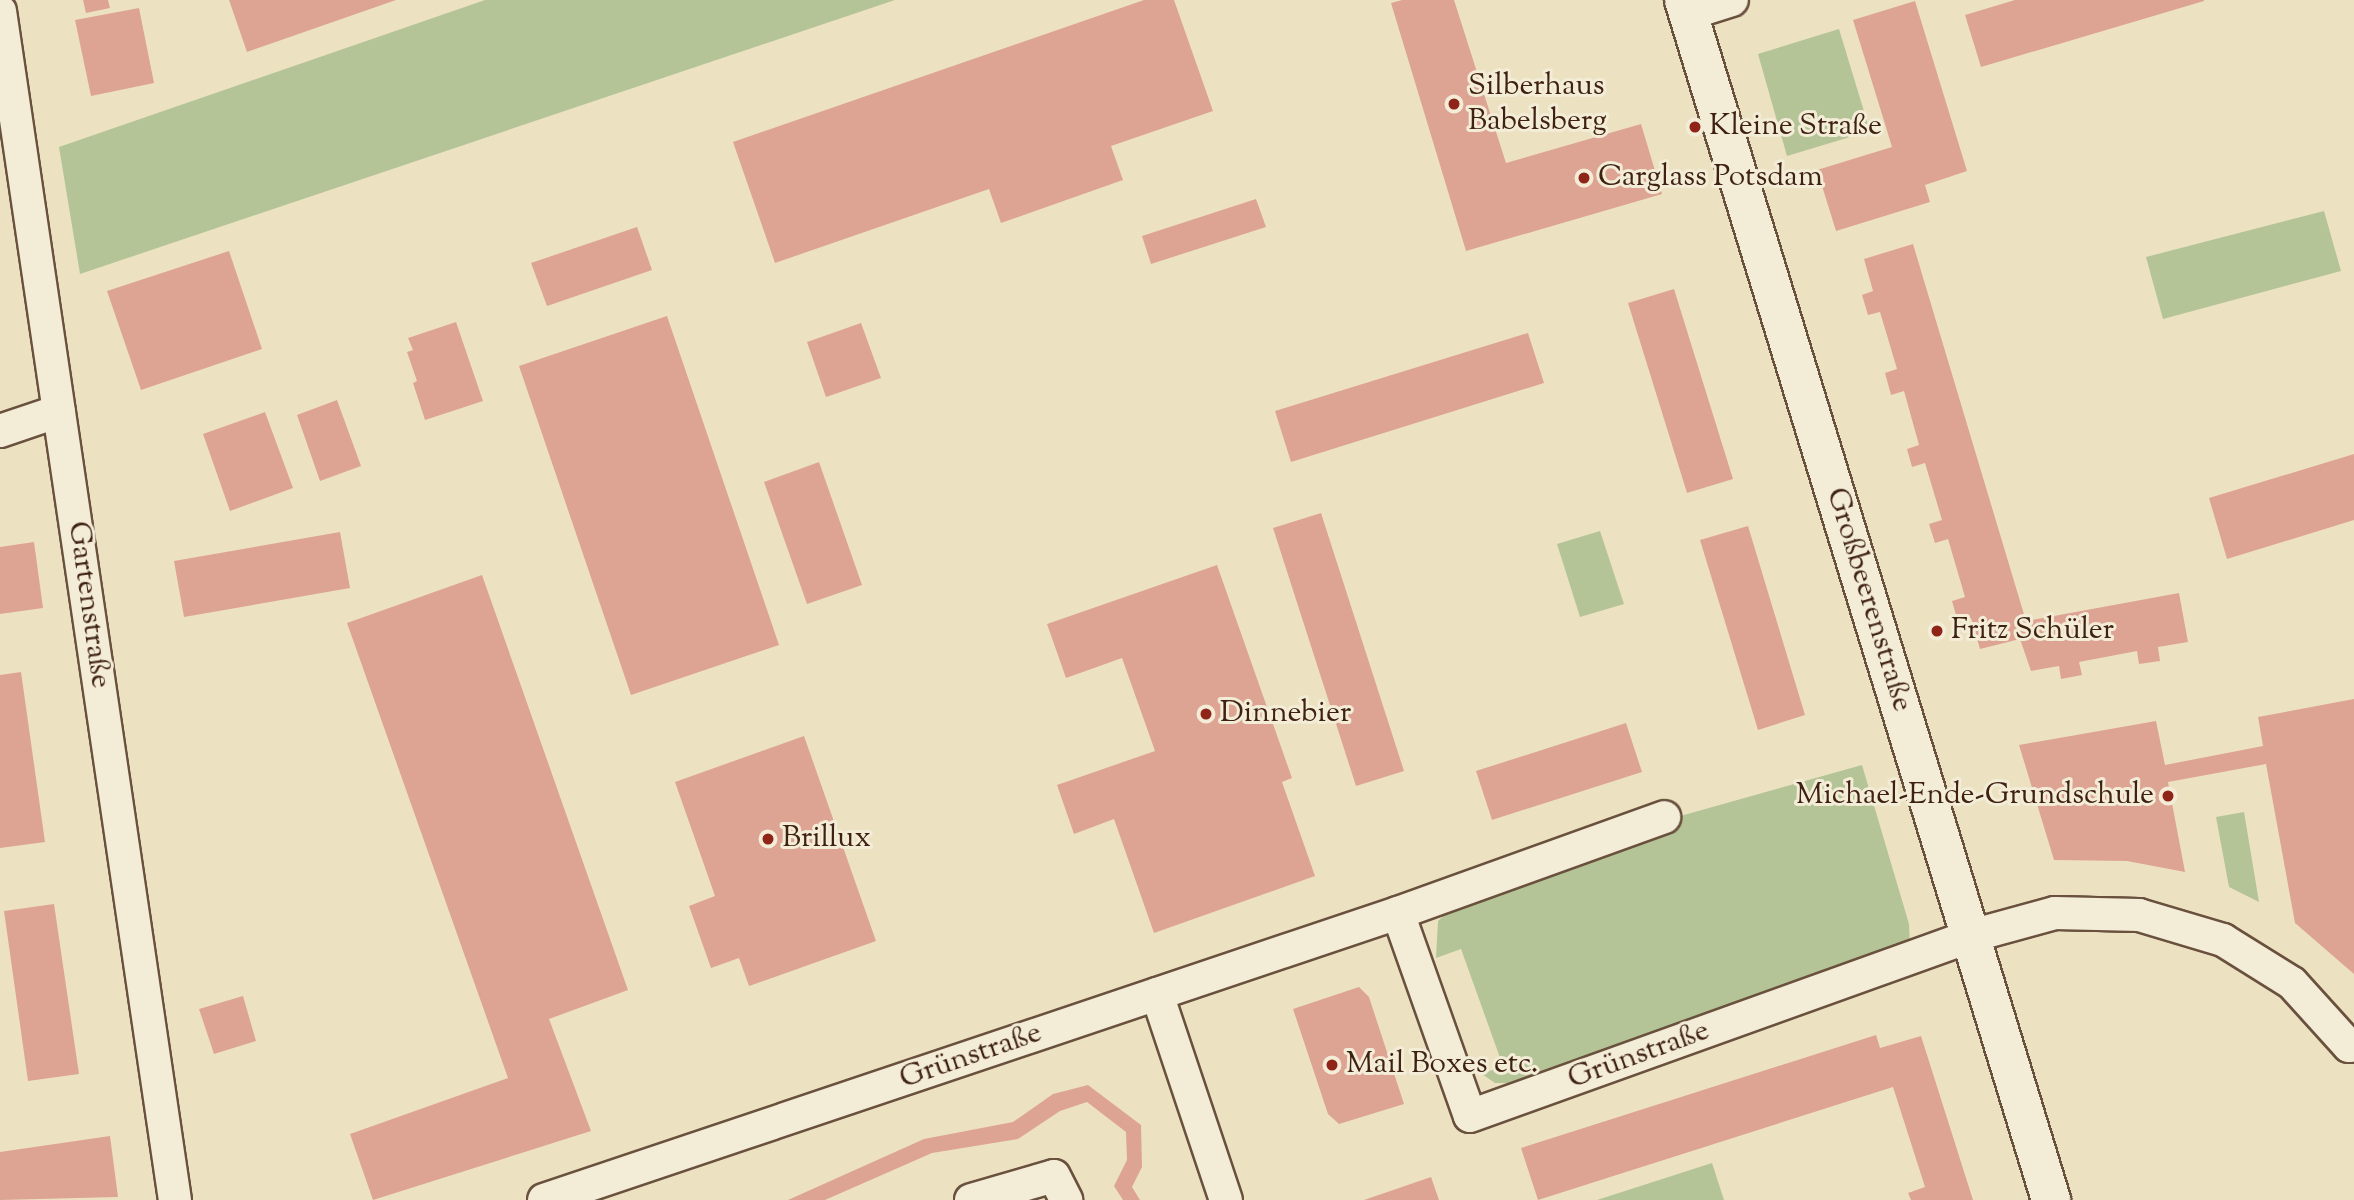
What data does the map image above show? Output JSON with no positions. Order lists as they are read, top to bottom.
{
  "streets": {
    "street": ["Großbeerenstraße", "Gartenstraße", "Grünstraße"]
  },
  "crossings": [
    ["Großbeerenstraße", "Grünstraße"]
  ],
  "places": [
    "Silberhaus Babelsberg",
    "Kleine Straße",
    "Carglass Potsdam",
    "Fritz Schüler",
    "Dinnebier",
    "Michael-Ende-Grundschule",
    "Brillux",
    "Mail Boxes etc."
  ]
}
